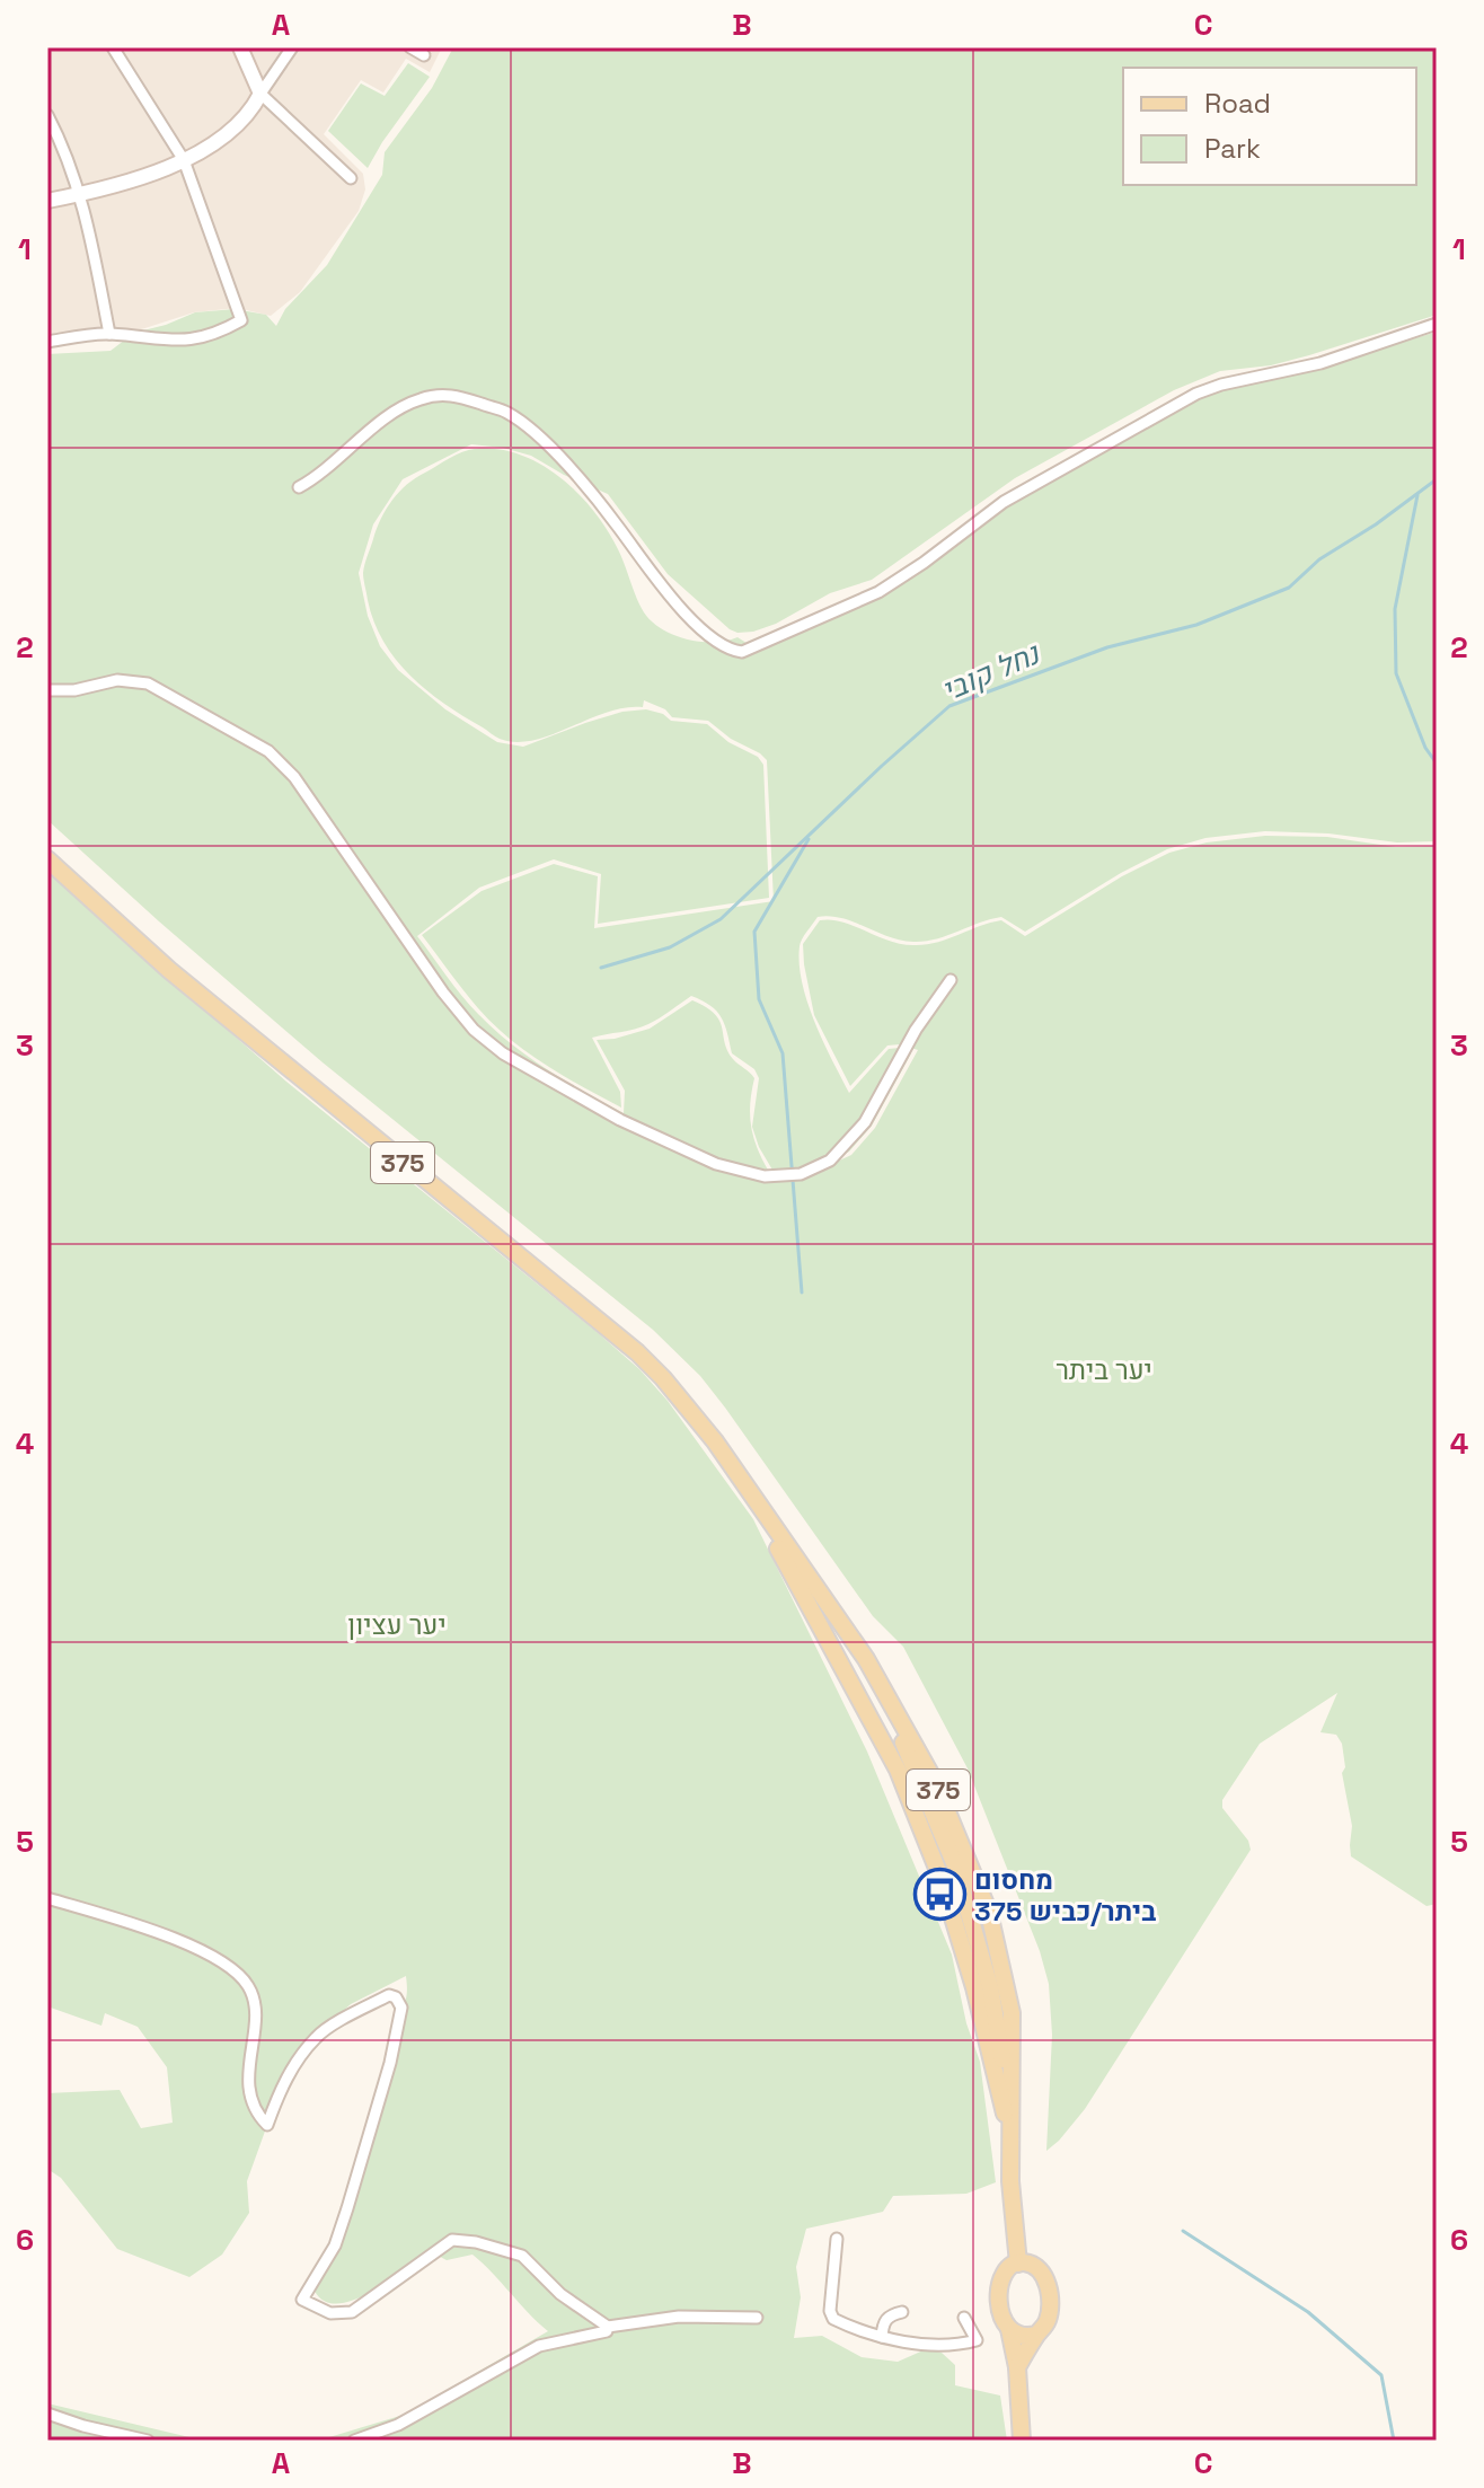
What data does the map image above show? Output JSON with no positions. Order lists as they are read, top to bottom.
{
  "streets": {
    "main road": ["375"]
  },
  "water": ["נחל קובי"],
  "parks": ["יער ביתר", "יער עציון"],
  "places": {
    "bus stop": ["מחסום ביתר/כביש 375"]
  },
  "legend": ["Road", "Park"],
  "grid": {
    "columns": ["A", "B", "C"],
    "rows": [
      "1",
      "2",
      "3",
      "4",
      "5",
      "6"
    ]
  }
}
